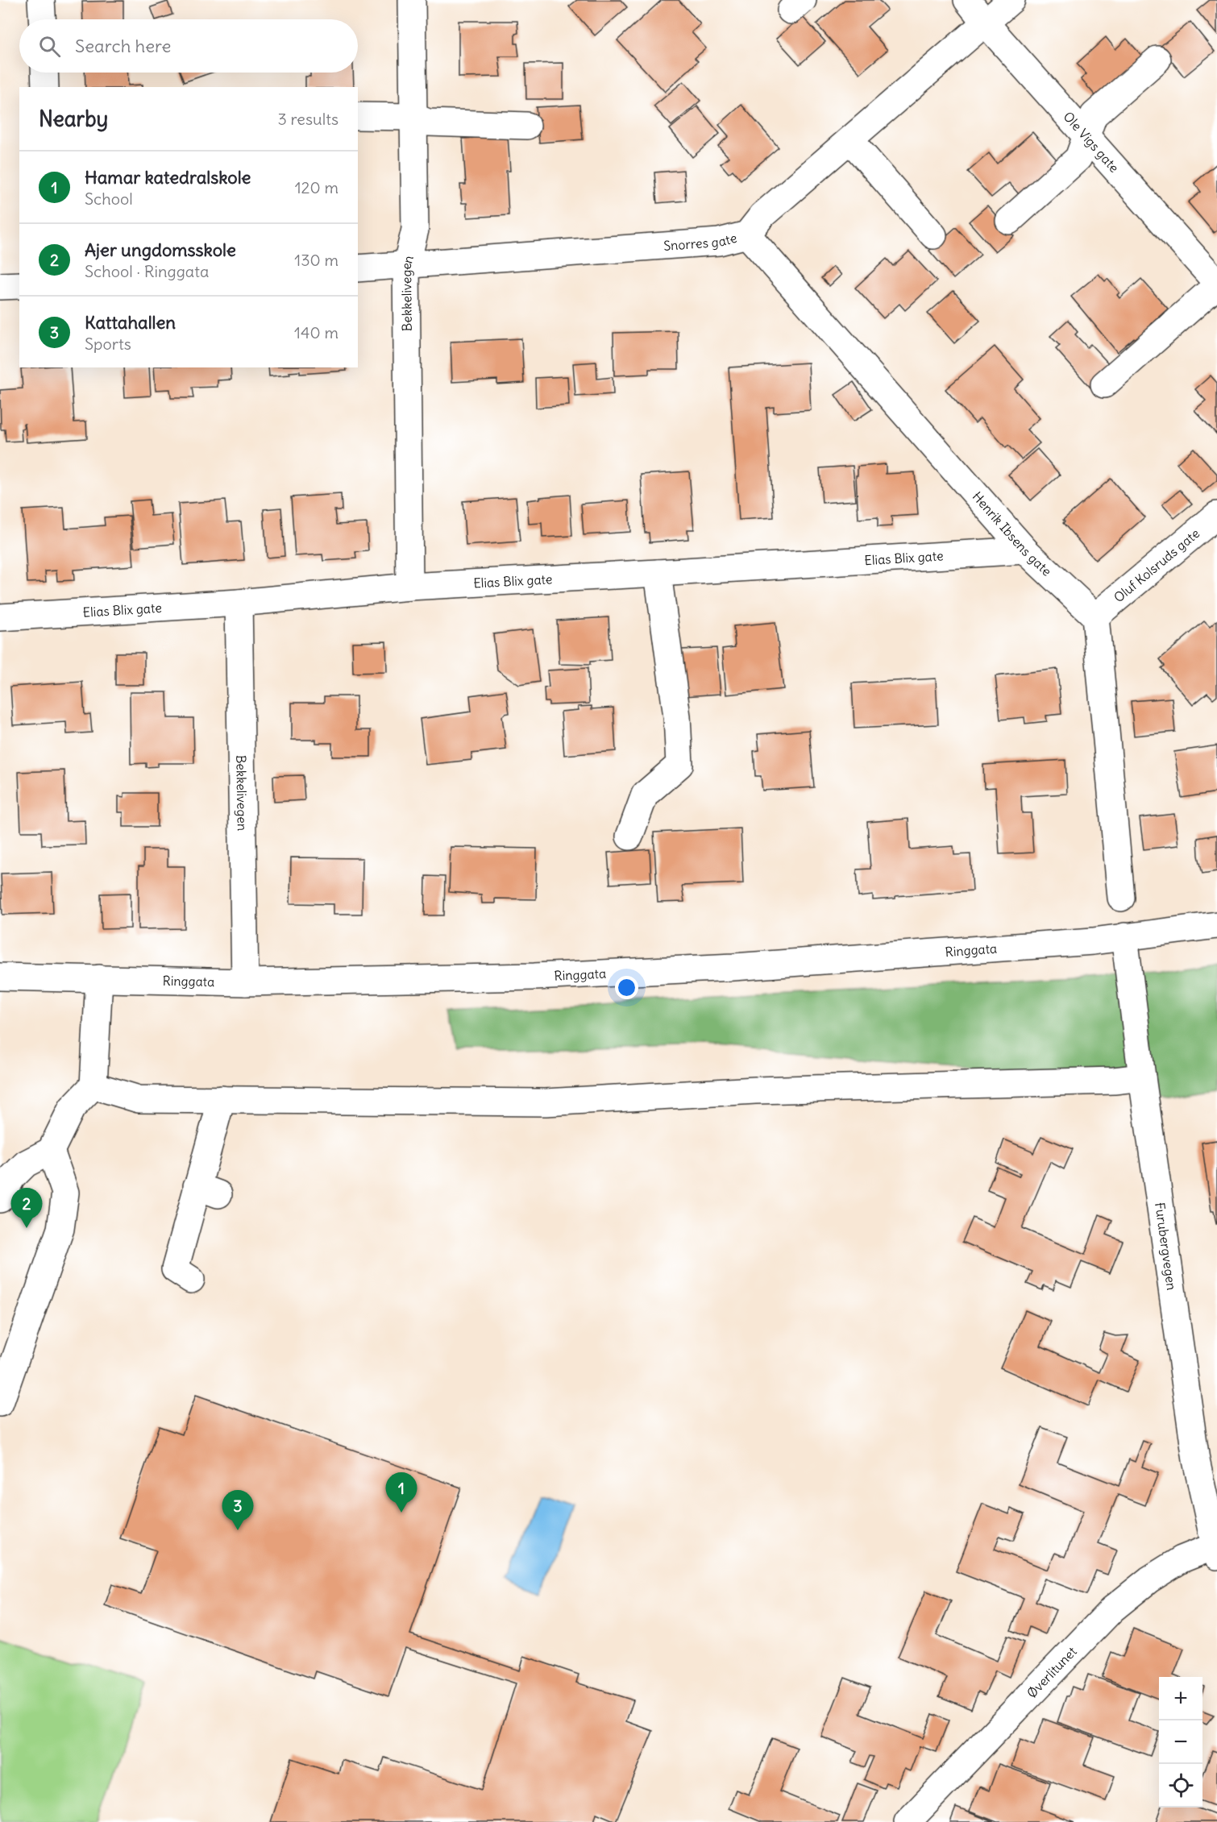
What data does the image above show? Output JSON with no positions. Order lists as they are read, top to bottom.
{
  "streets": {
    "street": [
      "Ole Vigs gate",
      "Snorres gate",
      "Bekkelivegen",
      "Henrik Ibsens gate",
      "Elias Blix gate",
      "Oluf Kolsruds gate",
      "Ringgata",
      "Furubergvegen",
      "Øverlitunet"
    ]
  },
  "crossings": [
    ["Ole Vigs gate", "Snorres gate"],
    ["Snorres gate", "Bekkelivegen"],
    ["Snorres gate", "Henrik Ibsens gate"],
    ["Bekkelivegen", "Elias Blix gate"],
    ["Bekkelivegen", "Ringgata"],
    ["Henrik Ibsens gate", "Elias Blix gate"],
    ["Henrik Ibsens gate", "Oluf Kolsruds gate"],
    ["Ringgata", "Furubergvegen"],
    ["Furubergvegen", "Øverlitunet"]
  ],
  "page": {
    "search": "Search here",
    "heading": ["Nearby", "3 results"],
    "list": [
      {
        "mark": "1",
        "name": "Hamar katedralskole",
        "note": "School",
        "value": "120 m"
      },
      {
        "mark": "2",
        "name": "Ajer ungdomsskole",
        "note": "School · Ringgata",
        "value": "130 m"
      },
      {
        "mark": "3",
        "name": "Kattahallen",
        "note": "Sports",
        "value": "140 m"
      }
    ],
    "pins": ["2", "1", "3"],
    "map_buttons": ["+", "−"]
  }
}
